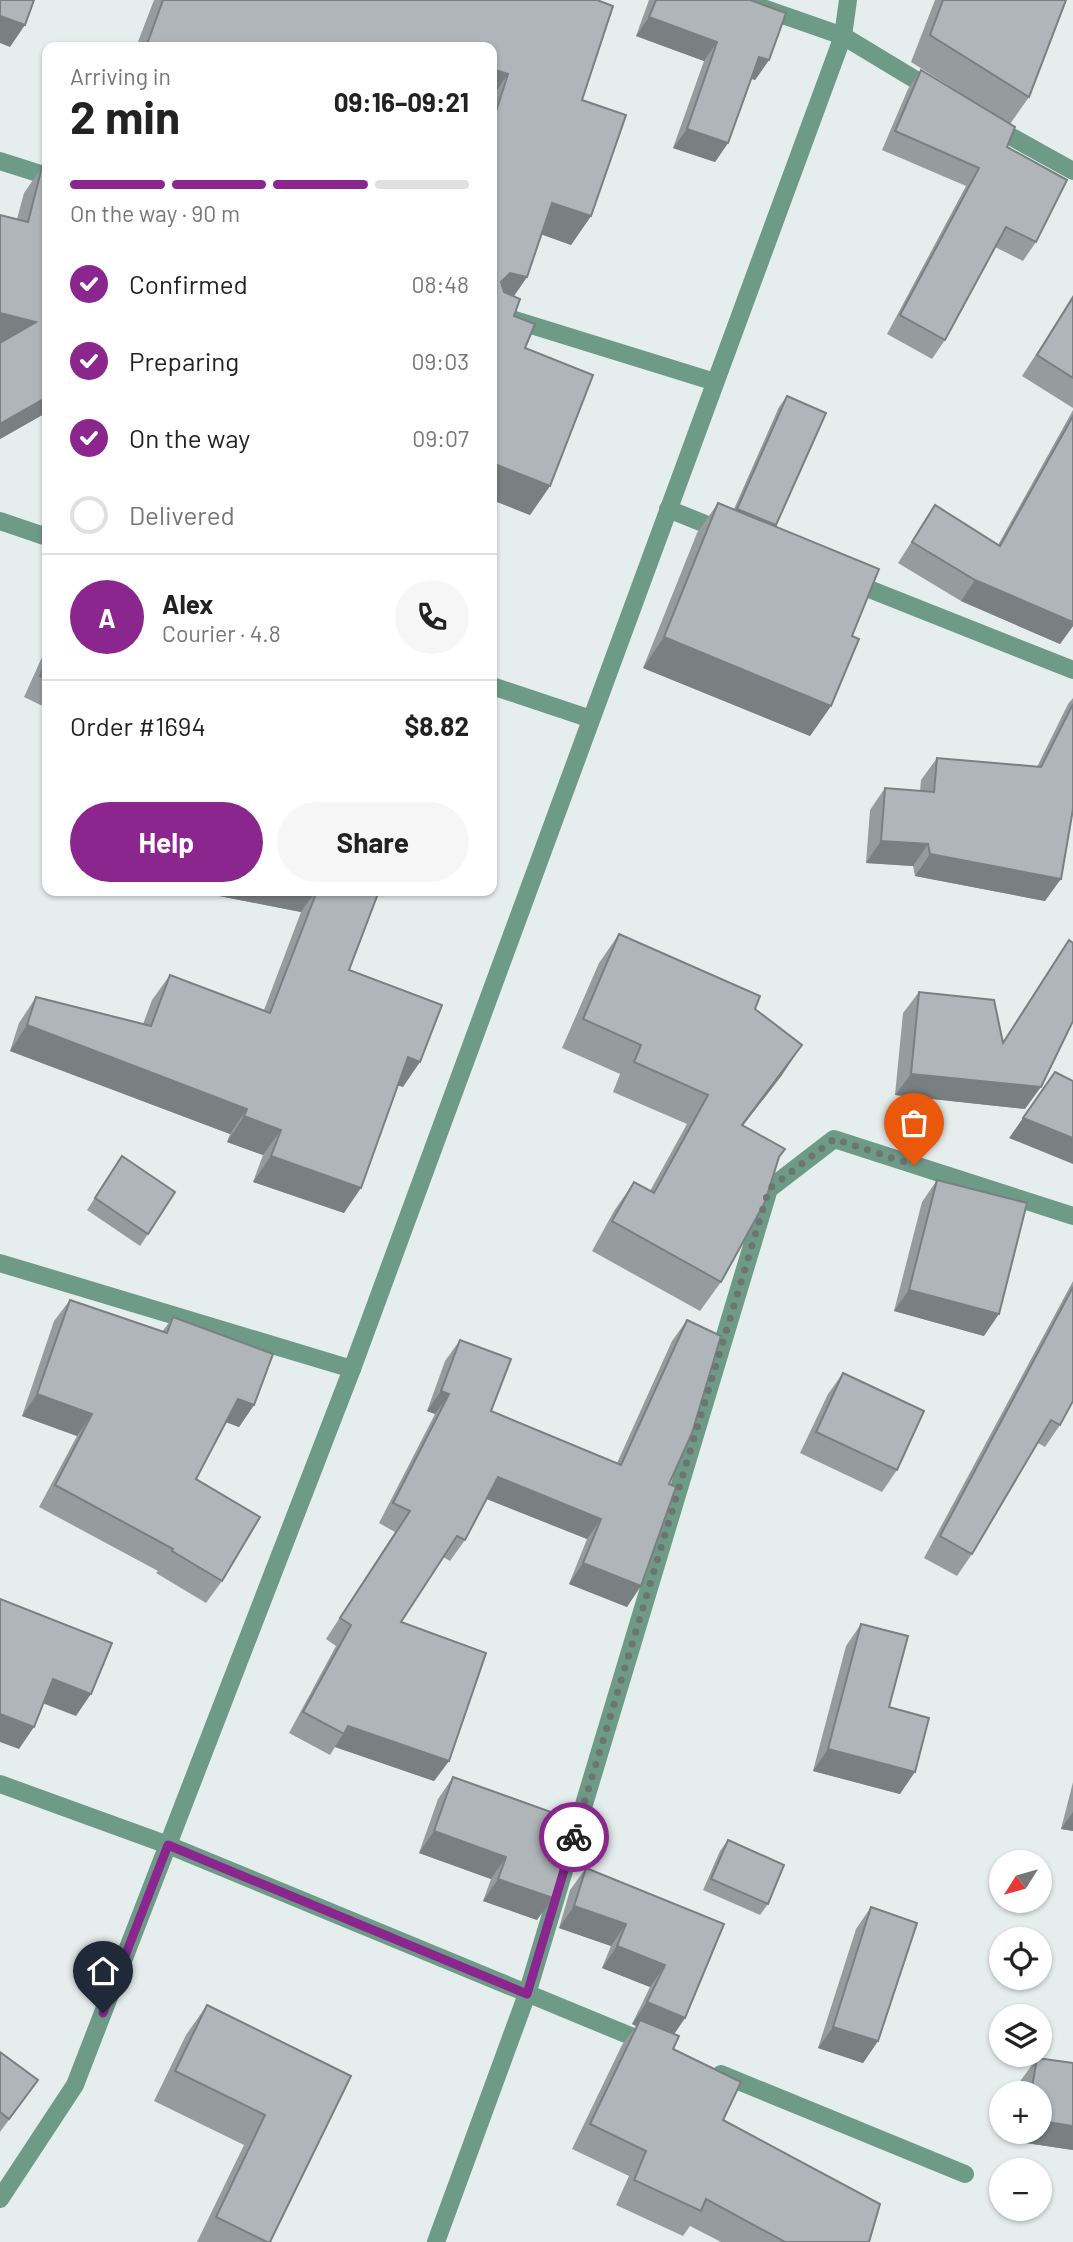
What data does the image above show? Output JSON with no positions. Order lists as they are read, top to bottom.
{
  "north": "bottom left",
  "page": {
    "heading": ["2 min", "Arriving in", "09:16–09:21"],
    "panel": [
      "Alex",
      "Courier · 4.8",
      "Order #1694",
      "$8.82"
    ],
    "bar": "On the way · 90 m",
    "list": [
      ["Confirmed", "08:48"],
      ["Preparing", "09:03"],
      ["On the way", "09:07"],
      "Delivered"
    ],
    "round": "A",
    "buttons": ["Help", "Share"],
    "map_buttons": ["+", "−"]
  }
}
